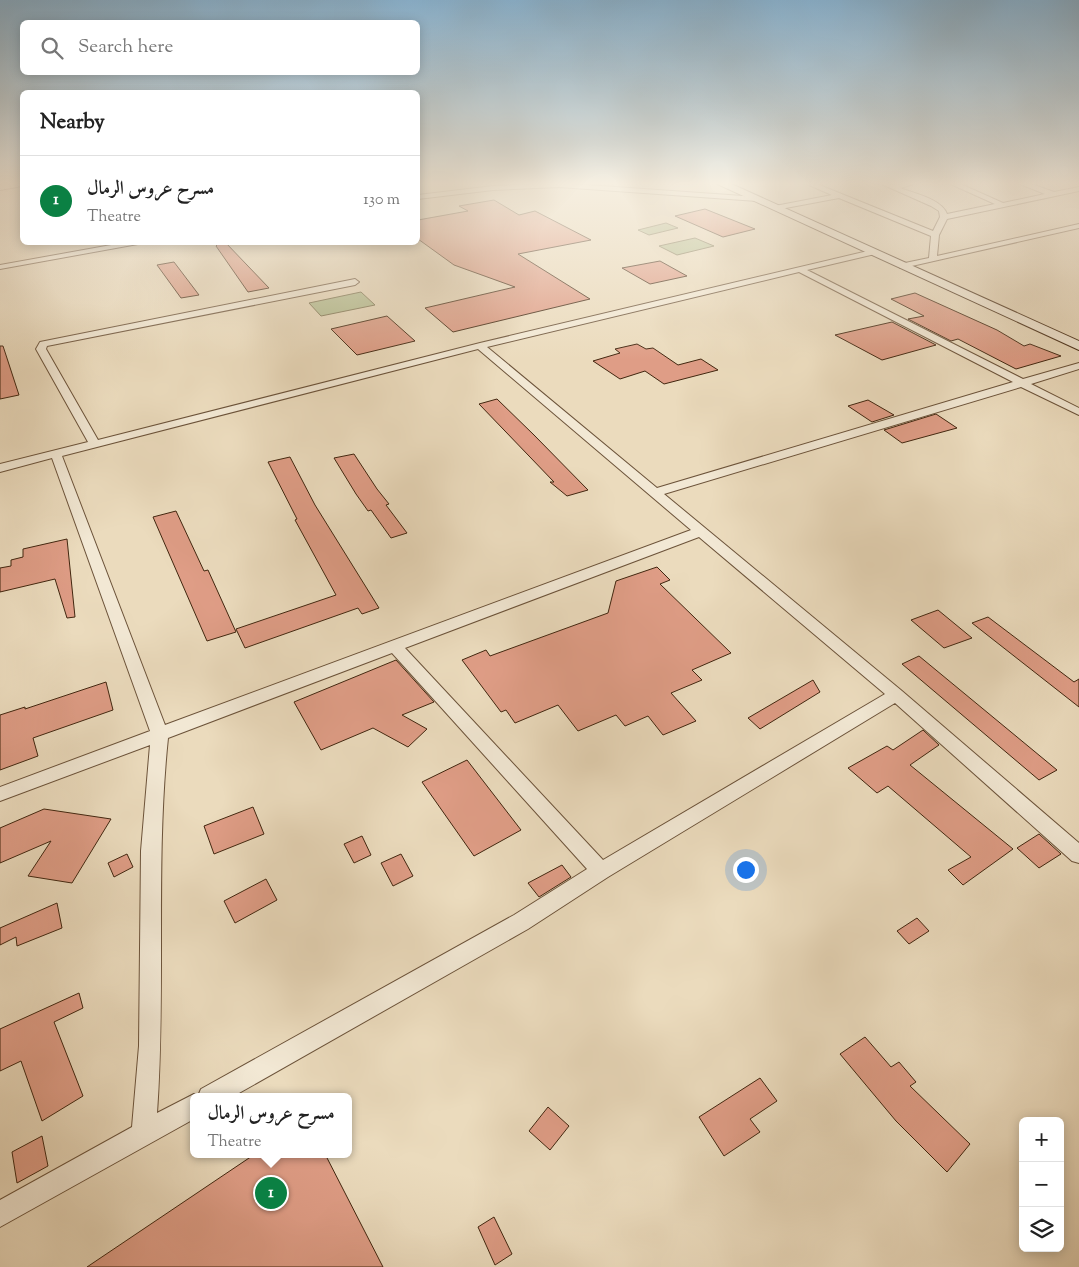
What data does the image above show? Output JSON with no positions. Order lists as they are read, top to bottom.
{
  "page": {
    "search": "Search here",
    "heading": "Nearby",
    "list": [
      {
        "mark": "1",
        "name": "مسرح عروس الرمال",
        "note": "Theatre",
        "value": "130 m"
      }
    ],
    "popup": ["مسرح عروس الرمال", "Theatre"],
    "map_buttons": ["+", "−"],
    "pins": "1"
  }
}
